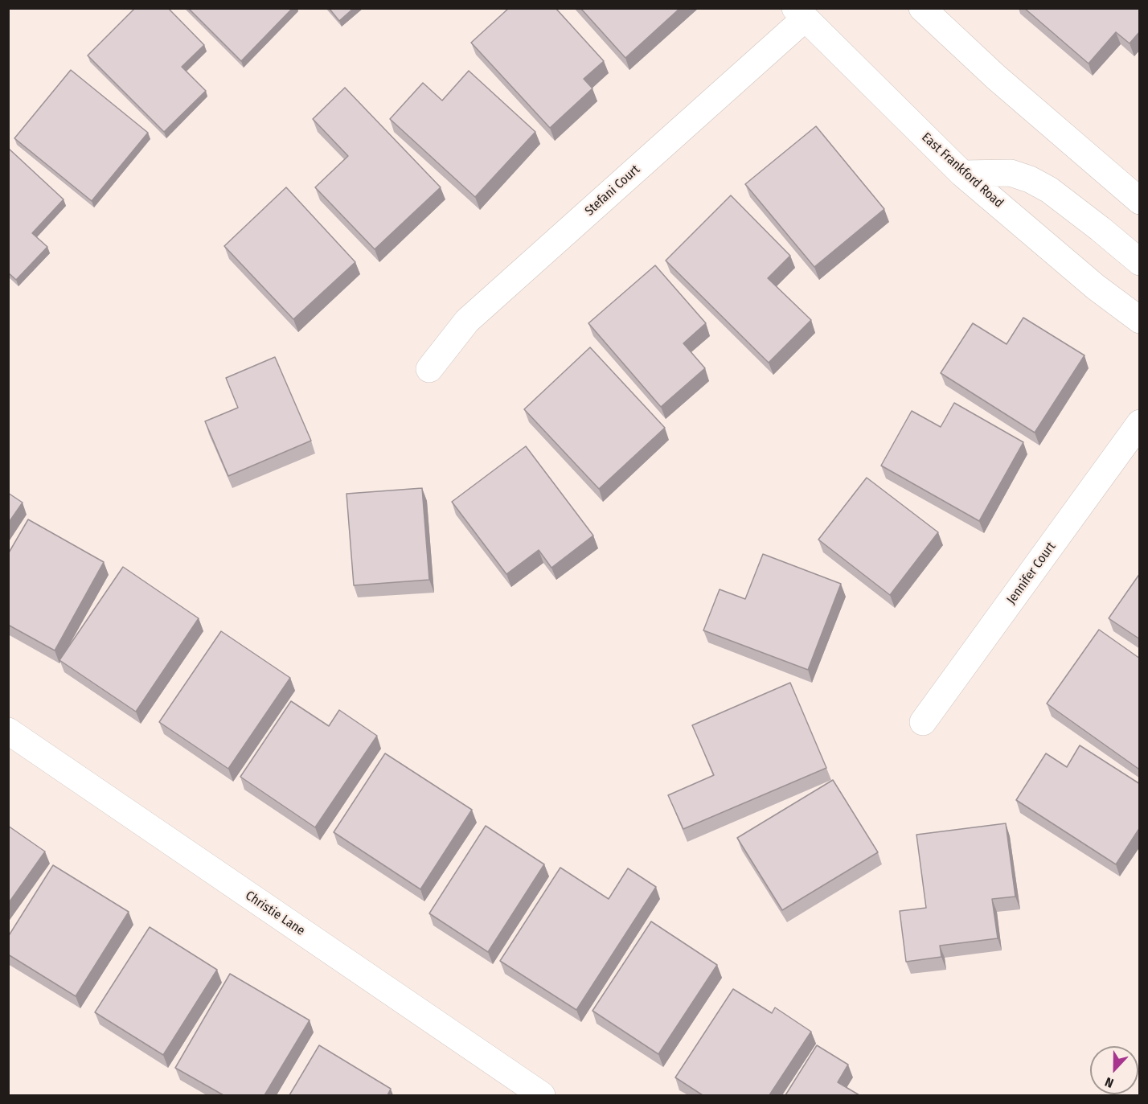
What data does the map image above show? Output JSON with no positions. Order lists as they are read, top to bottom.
{
  "streets": {
    "street": [
      "East Frankford Road",
      "Stefani Court",
      "Jennifer Court",
      "Christie Lane"
    ]
  },
  "crossings": [
    ["East Frankford Road", "Stefani Court"]
  ],
  "north": "bottom"
}
